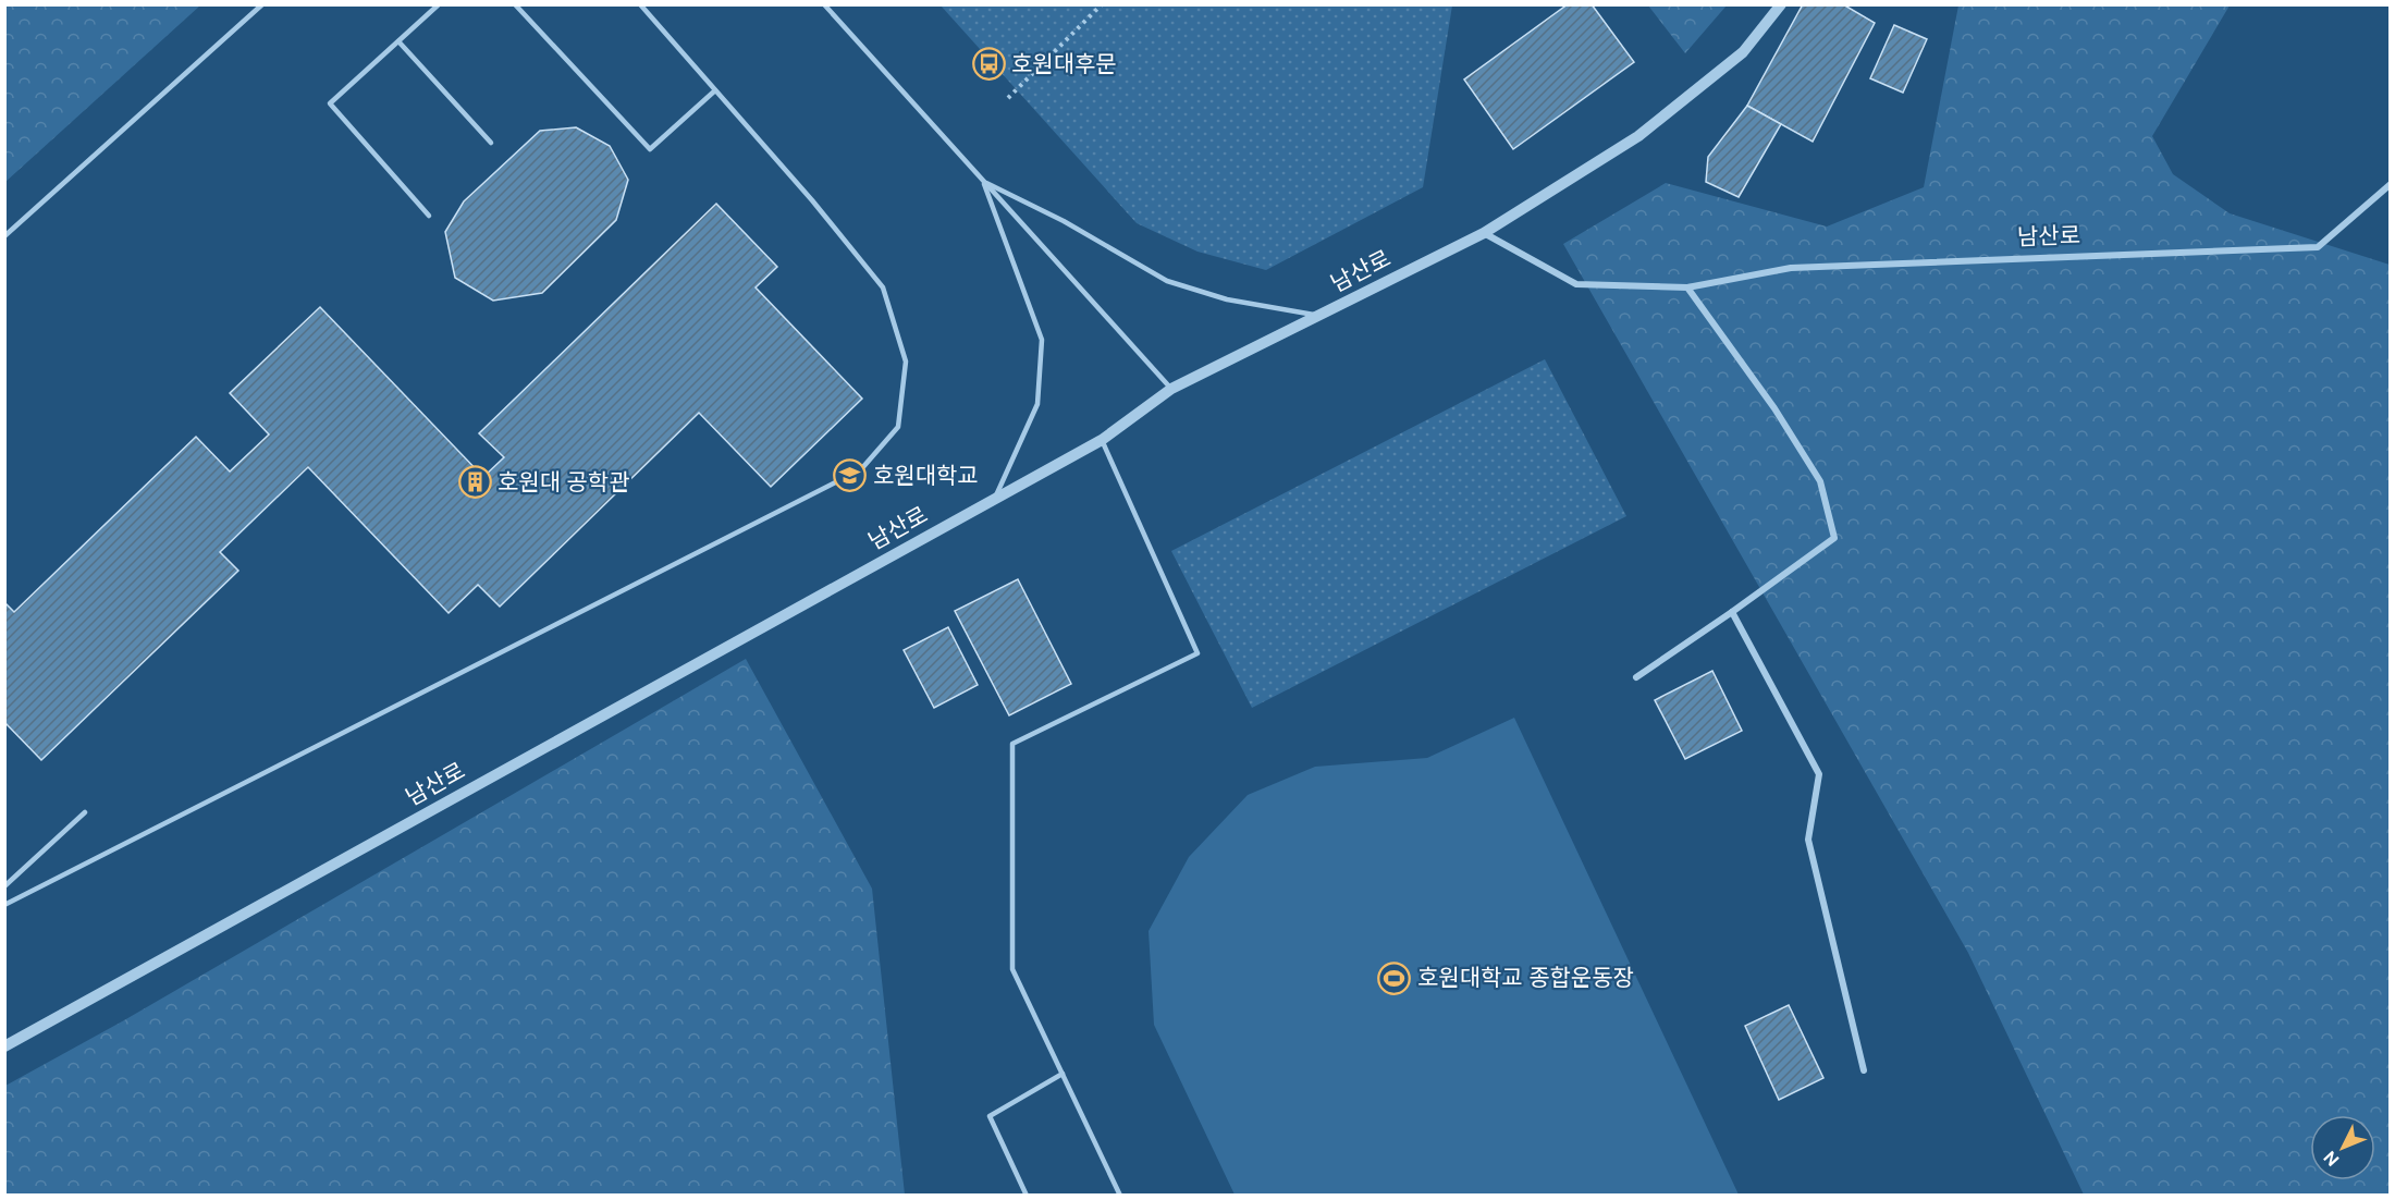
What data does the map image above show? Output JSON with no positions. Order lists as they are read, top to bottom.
{
  "streets": {
    "street": ["남산로"]
  },
  "places": {
    "bus stop": ["호원대후문"],
    "school or university": ["호원대학교"],
    "building": ["호원대 공학관"],
    "sports": ["호원대학교 종합운동장"]
  },
  "north": "bottom left"
}
